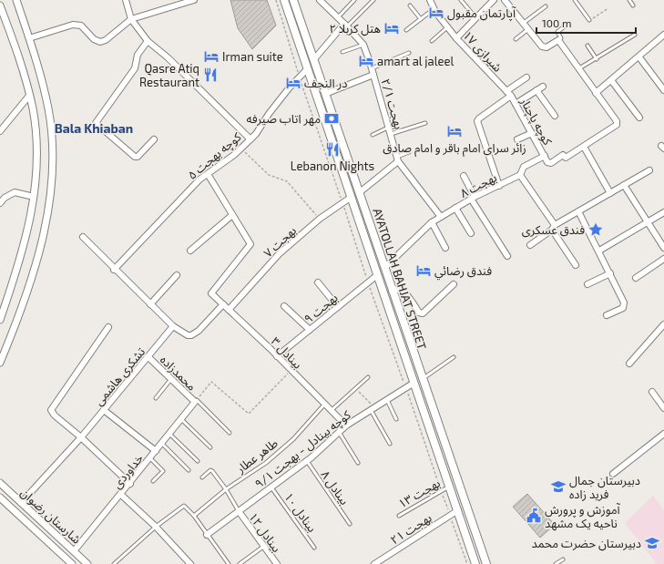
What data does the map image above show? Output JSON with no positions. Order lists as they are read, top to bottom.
{
  "streets": {
    "main road": ["AYATOLLAH BAHJAT STREET"],
    "street": [
      "شیرازی ۱۷",
      "بهجت ۲/۱",
      "کوچه پاچنار",
      "کوچه بهجت ۵",
      "بهجت ۸",
      "بهجت ۷",
      "بهجت ۹",
      "بینادل ۳",
      "محمدزاده",
      "تشکری هاشمی",
      "کوچه بینادل - بهجت ۹/۱",
      "خداوردی",
      "شارستان رضوان",
      "بهجت ۲۱",
      "بینادل ۱۲"
    ],
    "lane": [
      "طاهر عطار",
      "بینادل ۸",
      "بهجت ۱۳",
      "بینادل ۱۰"
    ]
  },
  "crossings": [
    ["شیرازی ۱۷", "کوچه پاچنار"],
    ["بهجت ۲/۱", "بهجت ۸"],
    ["کوچه پاچنار", "بهجت ۸"],
    ["کوچه بهجت ۵", "AYATOLLAH BAHJAT STREET"],
    ["بهجت ۸", "AYATOLLAH BAHJAT STREET"],
    ["بهجت ۷", "AYATOLLAH BAHJAT STREET"],
    ["بهجت ۷", "بینادل ۳"],
    ["AYATOLLAH BAHJAT STREET", "بهجت ۹"],
    ["AYATOLLAH BAHJAT STREET", "کوچه بینادل - بهجت ۹/۱"],
    ["AYATOLLAH BAHJAT STREET", "بهجت ۱۳"],
    ["AYATOLLAH BAHJAT STREET", "بهجت ۲۱"],
    ["بهجت ۹", "بینادل ۳"],
    ["بینادل ۳", "کوچه بینادل - بهجت ۹/۱"],
    ["بینادل ۳", "طاهر عطار"],
    ["محمدزاده", "تشکری هاشمی"],
    ["محمدزاده", "خداوردی"],
    ["تشکری هاشمی", "شارستان رضوان"],
    ["کوچه بینادل - بهجت ۹/۱", "بینادل ۸"],
    ["کوچه بینادل - بهجت ۹/۱", "بینادل ۱۰"],
    ["کوچه بینادل - بهجت ۹/۱", "بینادل ۱۲"],
    ["خداوردی", "شارستان رضوان"]
  ],
  "districts": ["Bala Khiaban"],
  "places": {
    "hotel": [
      "آپارتمان مقبول",
      "هتل کربلا ۲",
      "Irman suite",
      "amart al jaleel",
      "در النجف",
      "زائر سرای امام باقر و امام صادق",
      "فندق رضائي"
    ],
    "restaurant": ["Qasre Atiq Restaurant", "Lebanon Nights"],
    "bank": ["مهر اتاب صيرفه"],
    "place": ["فندق عسکری"],
    "school or university": ["دبیرستان جمال فرید زاده", "دبیرستان حضرت محمد"],
    "public building": ["آموزش و پرورش ناحیه یک مشهد"]
  },
  "scale_bar": "100 m"
}
